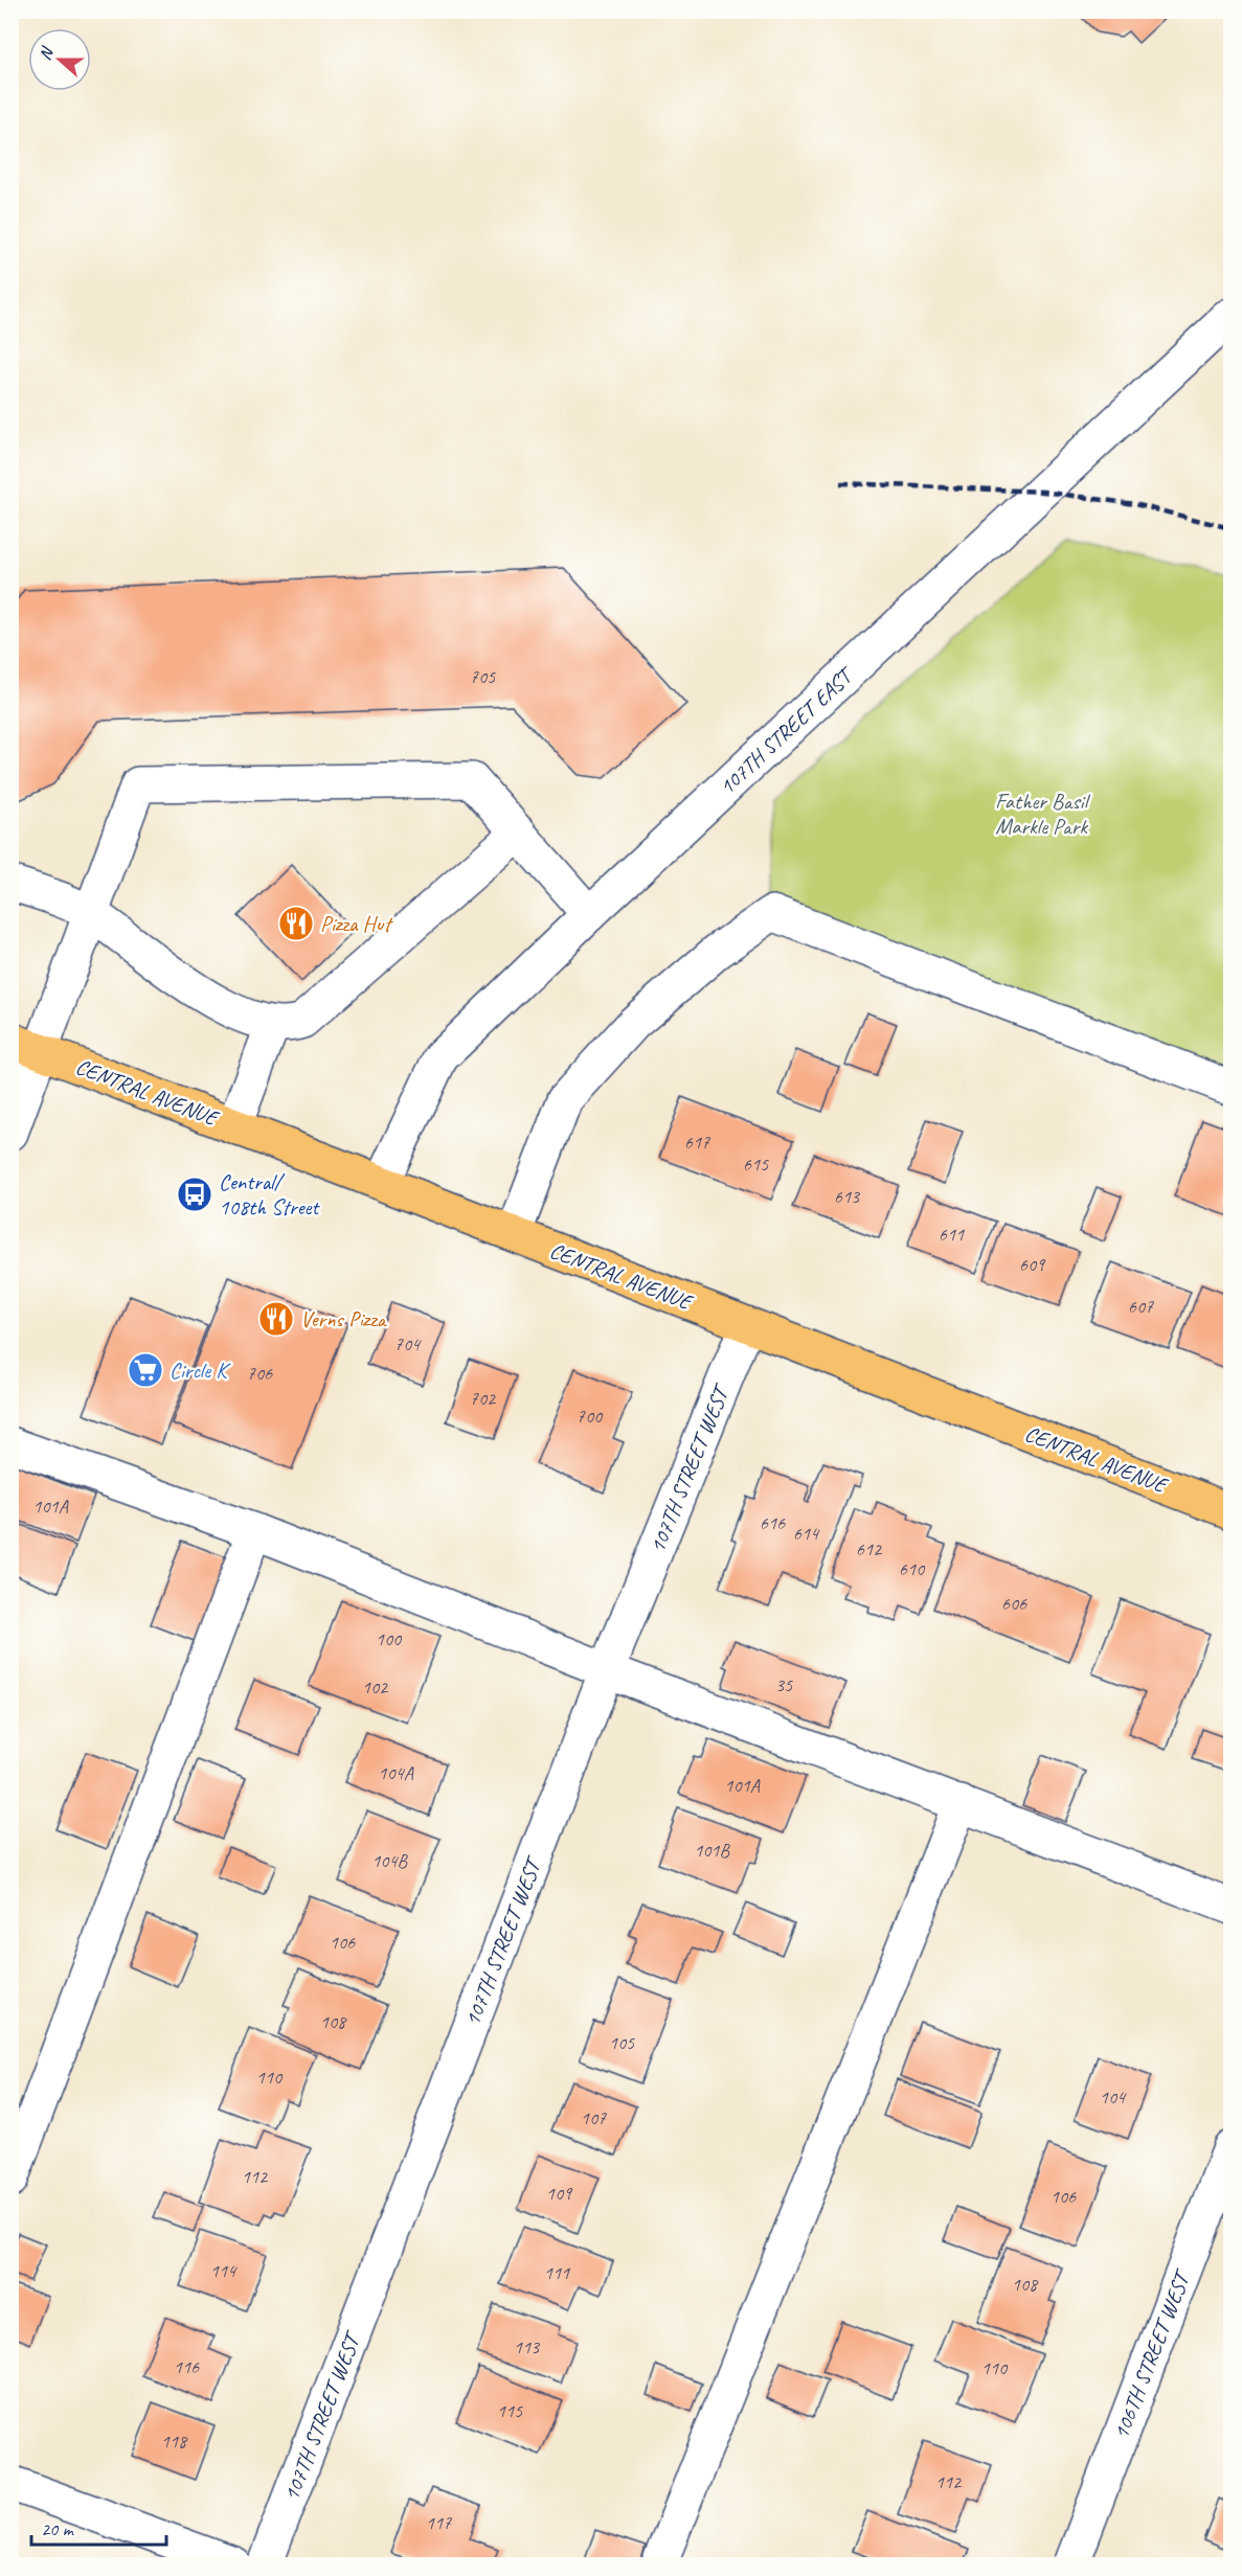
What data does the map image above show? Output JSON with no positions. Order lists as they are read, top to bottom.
{
  "streets": {
    "main road": ["CENTRAL AVENUE"],
    "street": ["107TH STREET EAST", "107TH STREET WEST", "106TH STREET WEST"]
  },
  "crossings": [
    ["107TH STREET EAST", "CENTRAL AVENUE"],
    ["CENTRAL AVENUE", "107TH STREET WEST"]
  ],
  "parks": ["Father Basil Markle Park"],
  "places": {
    "restaurant": ["Pizza Hut", "Verns Pizza"],
    "bus stop": ["Central/ 108th Street"],
    "supermarket": ["Circle K"]
  },
  "house_numbers": [
    "705",
    "617",
    "615",
    "613",
    "611",
    "609",
    "607",
    "704",
    "706",
    "702",
    "700",
    "101A",
    "616",
    "614",
    "612",
    "610",
    "606",
    "100",
    "35",
    "102",
    "104A",
    "101A",
    "101B",
    "104B",
    "106",
    "108",
    "105",
    "110",
    "104",
    "107",
    "112",
    "109",
    "106",
    "114",
    "111",
    "108",
    "113",
    "116",
    "110",
    "115",
    "118",
    "112",
    "117"
  ],
  "scale_bar": "20 m",
  "north": "left"
}
